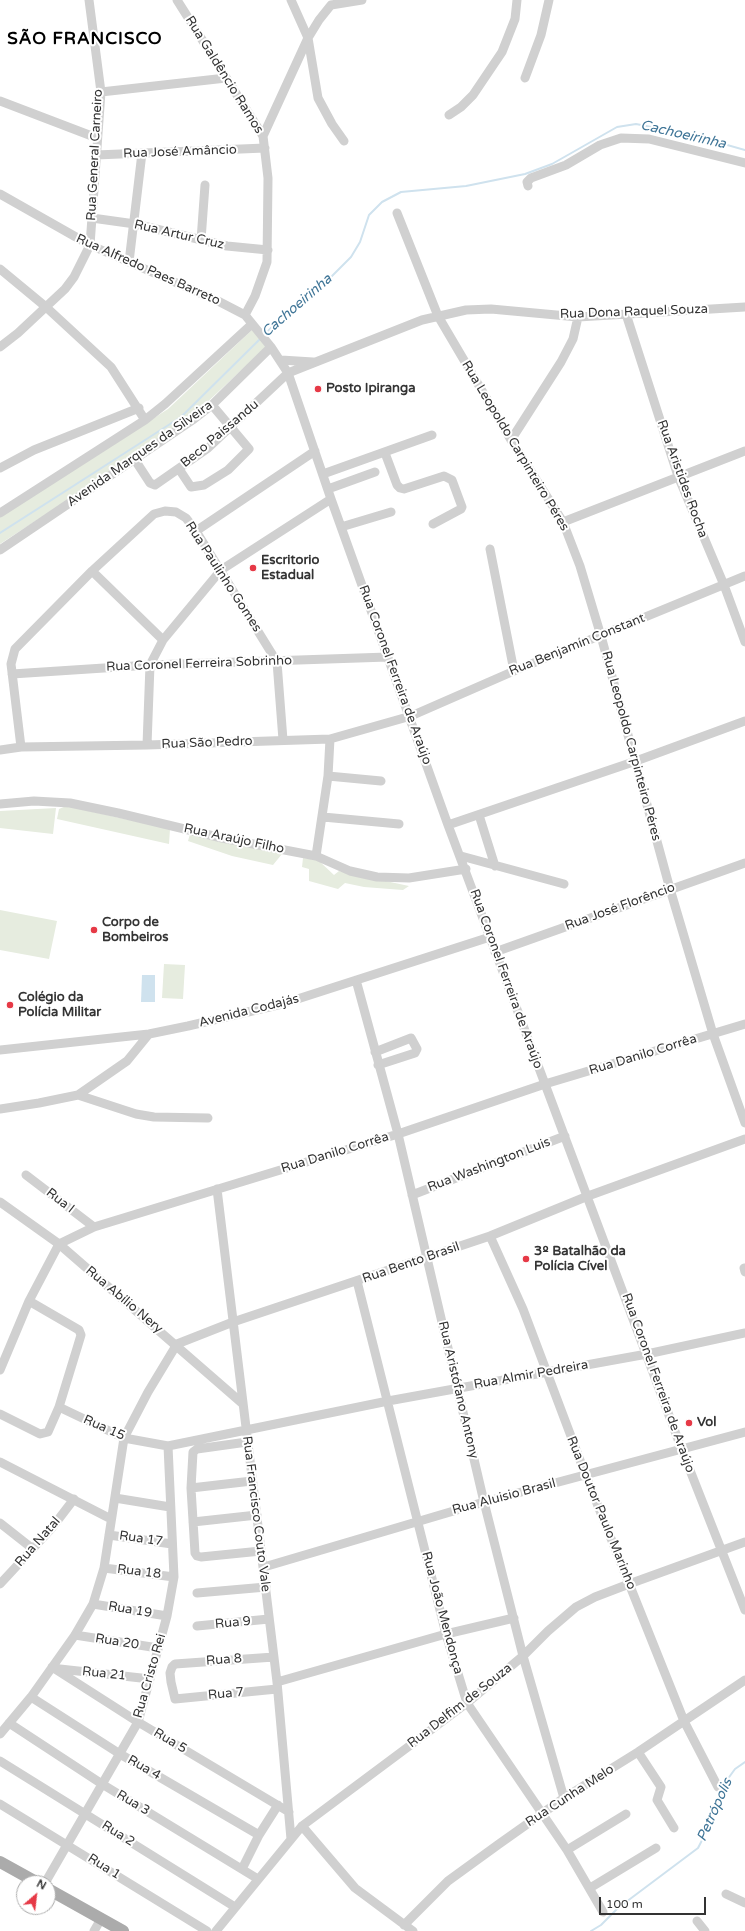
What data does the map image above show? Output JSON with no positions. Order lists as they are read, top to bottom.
{
  "streets": {
    "street": [
      "Rua Galdêncio Ramos",
      "Rua José Amâncio",
      "Rua General Carneiro",
      "Rua Artur Cruz",
      "Rua Alfredo Paes Barreto",
      "Rua Dona Raquel Souza",
      "Beco Paissandu",
      "Rua Leopoldo Carpinteiro Péres",
      "Avenida Marques da Silveira",
      "Rua Aristides Rocha",
      "Rua Paulinho Gomes",
      "Rua Benjamín Constant",
      "Rua Coronel Ferreira Sobrinho",
      "Rua Coronel Ferreira de Araújo",
      "Rua São Pedro",
      "Rua Araújo Filho",
      "Rua José Florêncio",
      "Avenida Codajás",
      "Rua Danilo Corrêa",
      "Rua Washington Luis",
      "Rua I",
      "Rua Bento Brasil",
      "Rua Abílio Nery",
      "Rua Almir Pedreira",
      "Rua Aristófano Antony",
      "Rua 15",
      "Rua Aluisio Brasil",
      "Rua Doutor Paulo Marinho",
      "Rua Francisco Couto Vale",
      "Rua 17",
      "Rua Natal",
      "Rua 18",
      "Rua 19",
      "Rua João Mendonça",
      "Rua 9",
      "Rua 20",
      "Rua 8",
      "Rua 21",
      "Rua Cristo Rei",
      "Rua 7",
      "Rua Delfim de Souza",
      "Rua 5",
      "Rua 4",
      "Rua Cunha Melo",
      "Rua 3",
      "Rua 2",
      "Rua 1"
    ]
  },
  "crossings": [
    ["Rua Galdêncio Ramos", "Rua José Amâncio"],
    ["Rua Galdêncio Ramos", "Rua Artur Cruz"],
    ["Rua Galdêncio Ramos", "Rua Alfredo Paes Barreto"],
    ["Rua José Amâncio", "Rua General Carneiro"],
    ["Rua General Carneiro", "Rua Artur Cruz"],
    ["Rua General Carneiro", "Rua Alfredo Paes Barreto"],
    ["Rua Alfredo Paes Barreto", "Avenida Marques da Silveira"],
    ["Rua Alfredo Paes Barreto", "Rua Coronel Ferreira de Araújo"],
    ["Rua Dona Raquel Souza", "Beco Paissandu"],
    ["Rua Dona Raquel Souza", "Rua Leopoldo Carpinteiro Péres"],
    ["Rua Dona Raquel Souza", "Rua Aristides Rocha"],
    ["Rua Dona Raquel Souza", "Rua Coronel Ferreira de Araújo"],
    ["Beco Paissandu", "Avenida Marques da Silveira"],
    ["Beco Paissandu", "Rua Coronel Ferreira de Araújo"],
    ["Rua Leopoldo Carpinteiro Péres", "Rua Benjamín Constant"],
    ["Rua Leopoldo Carpinteiro Péres", "Rua José Florêncio"],
    ["Rua Leopoldo Carpinteiro Péres", "Rua Danilo Corrêa"],
    ["Avenida Marques da Silveira", "Rua Coronel Ferreira de Araújo"],
    ["Rua Aristides Rocha", "Rua Benjamín Constant"],
    ["Rua Paulinho Gomes", "Rua Coronel Ferreira Sobrinho"],
    ["Rua Paulinho Gomes", "Rua São Pedro"],
    ["Rua Benjamín Constant", "Rua Coronel Ferreira de Araújo"],
    ["Rua Benjamín Constant", "Rua São Pedro"],
    ["Rua Coronel Ferreira Sobrinho", "Rua Coronel Ferreira de Araújo"],
    ["Rua Coronel Ferreira de Araújo", "Rua São Pedro"],
    ["Rua Coronel Ferreira de Araújo", "Rua Araújo Filho"],
    ["Rua Coronel Ferreira de Araújo", "Rua José Florêncio"],
    ["Rua Coronel Ferreira de Araújo", "Avenida Codajás"],
    ["Rua Coronel Ferreira de Araújo", "Rua Danilo Corrêa"],
    ["Rua Coronel Ferreira de Araújo", "Rua Washington Luis"],
    ["Rua Coronel Ferreira de Araújo", "Rua Bento Brasil"],
    ["Rua Coronel Ferreira de Araújo", "Rua Almir Pedreira"],
    ["Rua Coronel Ferreira de Araújo", "Rua Aluisio Brasil"],
    ["Rua Coronel Ferreira de Araújo", "Rua Delfim de Souza"],
    ["Avenida Codajás", "Rua Aristófano Antony"],
    ["Rua Danilo Corrêa", "Rua I"],
    ["Rua Danilo Corrêa", "Rua Abílio Nery"],
    ["Rua Danilo Corrêa", "Rua Aristófano Antony"],
    ["Rua Danilo Corrêa", "Rua Francisco Couto Vale"],
    ["Rua Washington Luis", "Rua Aristófano Antony"],
    ["Rua Bento Brasil", "Rua Abílio Nery"],
    ["Rua Bento Brasil", "Rua Aristófano Antony"],
    ["Rua Bento Brasil", "Rua Doutor Paulo Marinho"],
    ["Rua Bento Brasil", "Rua Francisco Couto Vale"],
    ["Rua Bento Brasil", "Rua João Mendonça"],
    ["Rua Abílio Nery", "Rua Francisco Couto Vale"],
    ["Rua Almir Pedreira", "Rua Aristófano Antony"],
    ["Rua Almir Pedreira", "Rua 15"],
    ["Rua Almir Pedreira", "Rua Doutor Paulo Marinho"],
    ["Rua Almir Pedreira", "Rua Francisco Couto Vale"],
    ["Rua Almir Pedreira", "Rua João Mendonça"],
    ["Rua Aristófano Antony", "Rua Aluisio Brasil"],
    ["Rua Aristófano Antony", "Rua 7"],
    ["Rua Aristófano Antony", "Rua Delfim de Souza"],
    ["Rua Aristófano Antony", "Rua Cunha Melo"],
    ["Rua 15", "Rua Francisco Couto Vale"],
    ["Rua 15", "Rua Cristo Rei"],
    ["Rua Aluisio Brasil", "Rua Doutor Paulo Marinho"],
    ["Rua Aluisio Brasil", "Rua Francisco Couto Vale"],
    ["Rua Aluisio Brasil", "Rua João Mendonça"],
    ["Rua Doutor Paulo Marinho", "Rua Delfim de Souza"],
    ["Rua Doutor Paulo Marinho", "Rua Cunha Melo"],
    ["Rua Francisco Couto Vale", "Rua 9"],
    ["Rua Francisco Couto Vale", "Rua 8"],
    ["Rua Francisco Couto Vale", "Rua 7"],
    ["Rua Francisco Couto Vale", "Rua Delfim de Souza"],
    ["Rua Francisco Couto Vale", "Rua 5"],
    ["Rua 17", "Rua Cristo Rei"],
    ["Rua 18", "Rua Cristo Rei"],
    ["Rua 19", "Rua Cristo Rei"],
    ["Rua João Mendonça", "Rua 7"],
    ["Rua João Mendonça", "Rua Delfim de Souza"],
    ["Rua João Mendonça", "Rua Cunha Melo"],
    ["Rua 20", "Rua Cristo Rei"],
    ["Rua 8", "Rua 7"],
    ["Rua 21", "Rua Cristo Rei"],
    ["Rua 21", "Rua 5"],
    ["Rua Cristo Rei", "Rua 5"],
    ["Rua Cristo Rei", "Rua 4"],
    ["Rua Cristo Rei", "Rua 3"],
    ["Rua Cristo Rei", "Rua 2"],
    ["Rua Cristo Rei", "Rua 1"],
    ["Rua Delfim de Souza", "Rua 3"],
    ["Rua Delfim de Souza", "Rua 2"]
  ],
  "districts": ["SÃO FRANCISCO"],
  "water": ["Cachoeirinha", "Petrópolis"],
  "places": [
    "Posto Ipiranga",
    "Escritorio Estadual",
    "Corpo de Bombeiros",
    "Colégio da Polícia Militar",
    "3º Batalhão da Polícia Cível",
    "Vol"
  ],
  "scale_bar": "100 m",
  "north": "top right"
}
